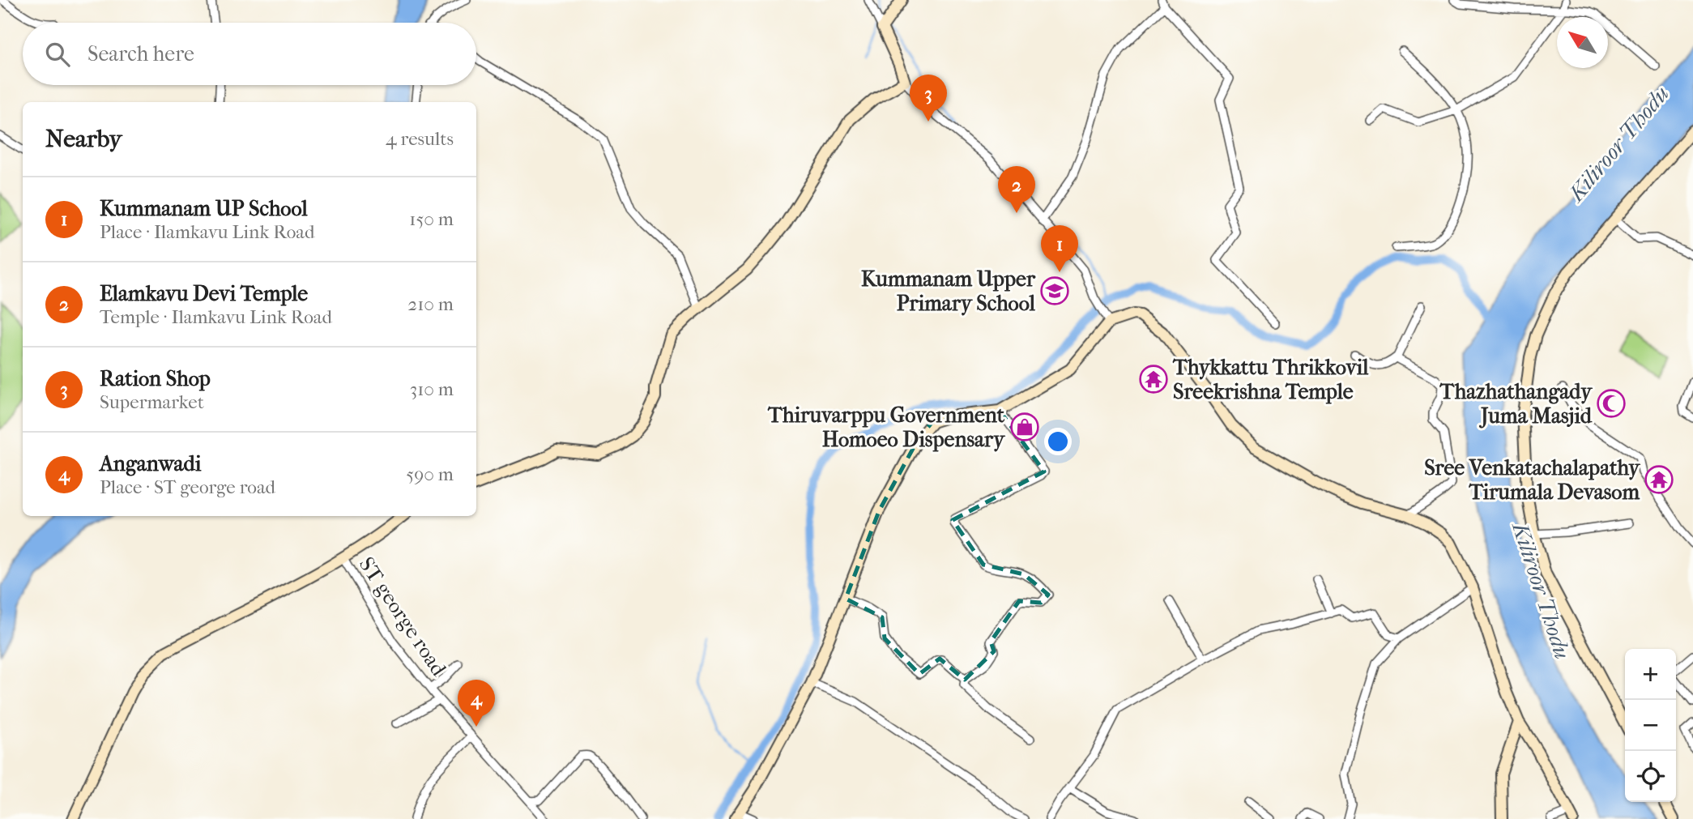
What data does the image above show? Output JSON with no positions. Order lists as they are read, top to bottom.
{
  "streets": {
    "street": ["ST george road"]
  },
  "water": ["Kiliroor Thodu"],
  "places": {
    "school or university": ["Kummanam Upper Primary School"],
    "temple": ["Thykkattu Thrikkovil Sreekrishna Temple", "Sree Venkatachalapathy Tirumala Devasom"],
    "mosque": ["Thazhathangady Juma Masjid"],
    "shop": ["Thiruvarppu Government Homoeo Dispensary"]
  },
  "north": "top left",
  "page": {
    "search": "Search here",
    "pins": [
      "3",
      "2",
      "1",
      "4"
    ],
    "heading": ["Nearby", "4 results"],
    "list": [
      {
        "mark": "1",
        "name": "Kummanam UP School",
        "note": "Place · Ilamkavu Link Road",
        "value": "150 m"
      },
      {
        "mark": "2",
        "name": "Elamkavu Devi Temple",
        "note": "Temple · Ilamkavu Link Road",
        "value": "210 m"
      },
      {
        "mark": "3",
        "name": "Ration Shop",
        "note": "Supermarket",
        "value": "310 m"
      },
      {
        "mark": "4",
        "name": "Anganwadi",
        "note": "Place · ST george road",
        "value": "590 m"
      }
    ],
    "map_buttons": ["+", "−"]
  }
}
